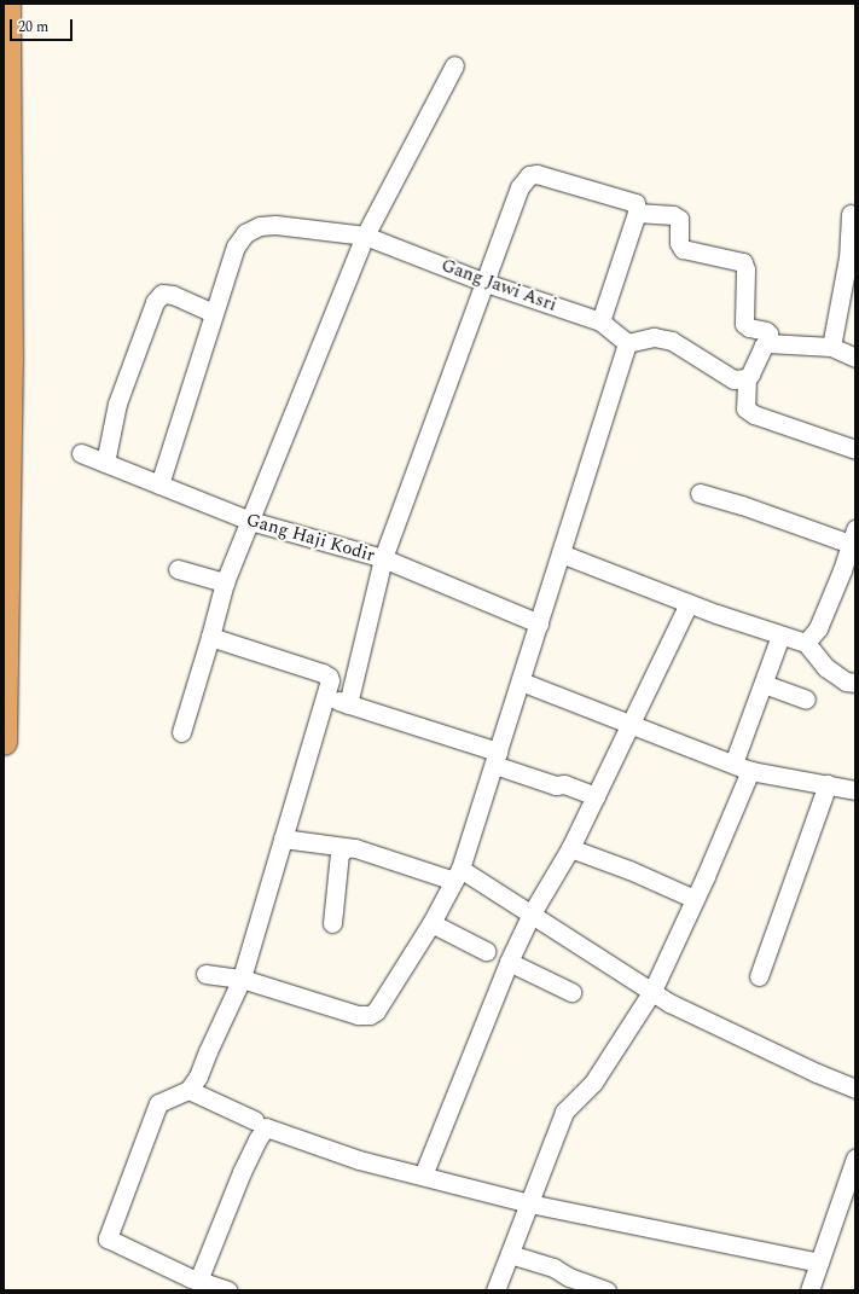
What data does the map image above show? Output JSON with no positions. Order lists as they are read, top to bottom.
{
  "streets": {
    "street": ["Gang Jawi Asri", "Gang Haji Kodir"]
  },
  "crossings": [
    ["Gang Jawi Asri", "Gang Haji Kodir"]
  ],
  "scale_bar": "20 m"
}
